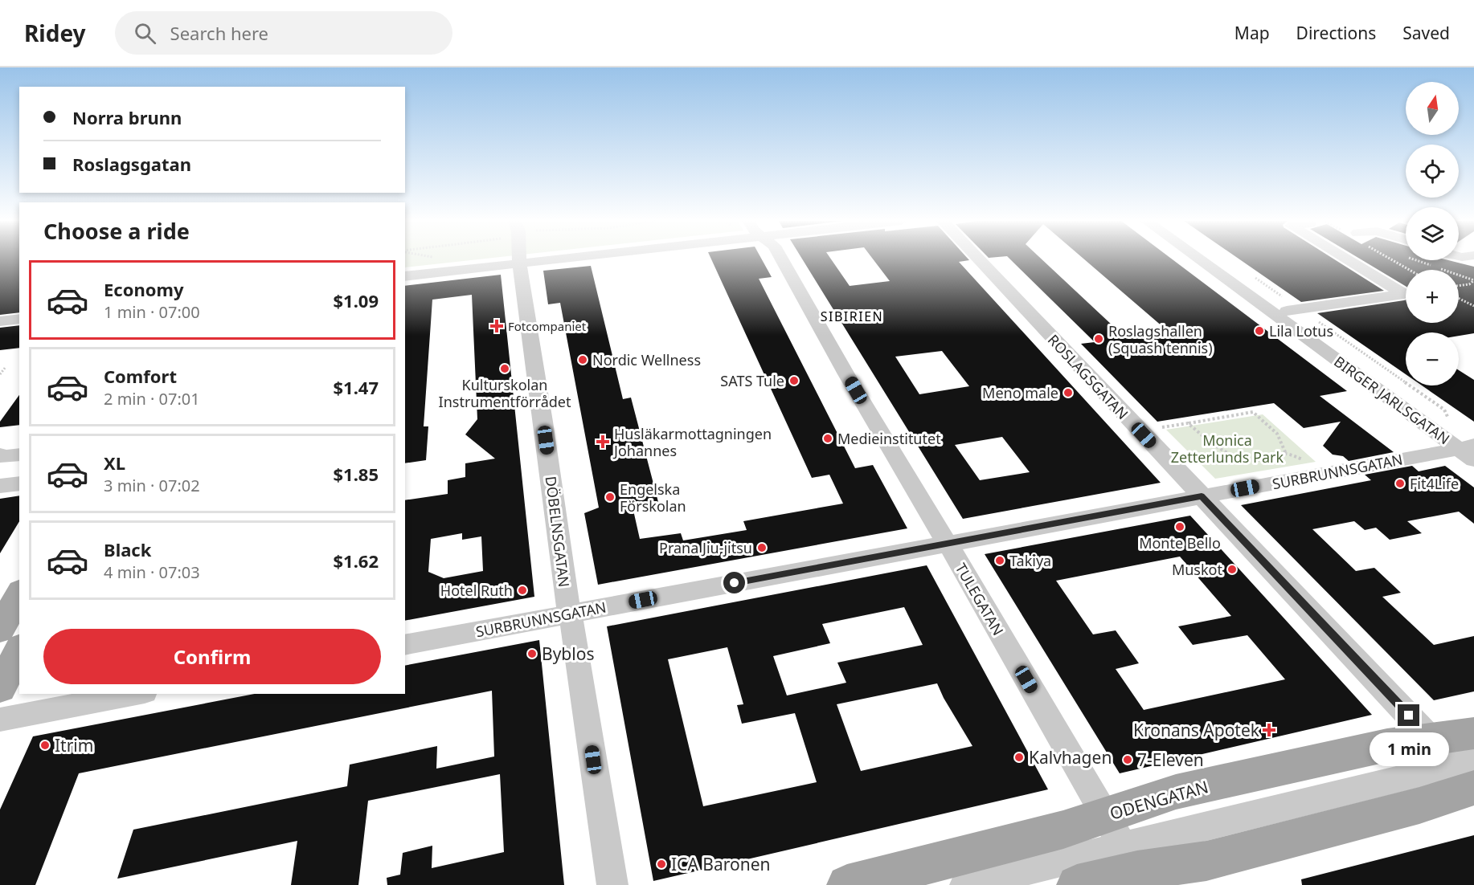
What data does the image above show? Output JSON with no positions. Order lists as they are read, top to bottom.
{
  "streets": {
    "main road": ["ODENGATAN"],
    "street": [
      "ROSLAGSGATAN",
      "BIRGER JARLSGATAN",
      "SURBRUNNSGATAN",
      "DÖBELNSGATAN",
      "TULEGATAN"
    ]
  },
  "crossings": [
    ["ROSLAGSGATAN", "SURBRUNNSGATAN"],
    ["ROSLAGSGATAN", "ODENGATAN"],
    ["BIRGER JARLSGATAN", "SURBRUNNSGATAN"],
    ["SURBRUNNSGATAN", "DÖBELNSGATAN"],
    ["SURBRUNNSGATAN", "TULEGATAN"],
    ["TULEGATAN", "ODENGATAN"]
  ],
  "districts": ["SIBIRIEN"],
  "parks": ["Monica Zetterlunds Park"],
  "places": {
    "health": ["Fotcompaniet", "Husläkarmottagningen Johannes", "Kronans Apotek"],
    "other": [
      "Lila Lotus",
      "Roslagshallen (Squash tennis)",
      "Nordic Wellness",
      "Kulturskolan Instrumentförrådet",
      "SATS Tule",
      "Meno male",
      "Medieinstitutet",
      "Fit4Life",
      "Engelska Förskolan",
      "Monte Bello",
      "Prana Jiu-jitsu",
      "Takiya",
      "Muskot",
      "Hotel Ruth",
      "Byblos",
      "Itrim",
      "Kalvhagen",
      "7-Eleven",
      "ICA Baronen"
    ]
  },
  "north": "top",
  "page": {
    "header": "Ridey",
    "search": "Search here",
    "nav": ["Map", "Directions", "Saved"],
    "map_buttons": ["+", "−"],
    "banner": ["Norra brunn", "Roslagsgatan"],
    "heading": "Choose a ride",
    "list": [
      {
        "name": "Economy",
        "note": "1 min · 07:00",
        "value": "$1.09"
      },
      {
        "name": "Comfort",
        "note": "2 min · 07:01",
        "value": "$1.47"
      },
      {
        "name": "XL",
        "note": "3 min · 07:02",
        "value": "$1.85"
      },
      {
        "name": "Black",
        "note": "4 min · 07:03",
        "value": "$1.62"
      }
    ],
    "buttons": "Confirm",
    "bubble": "1 min"
  }
}
